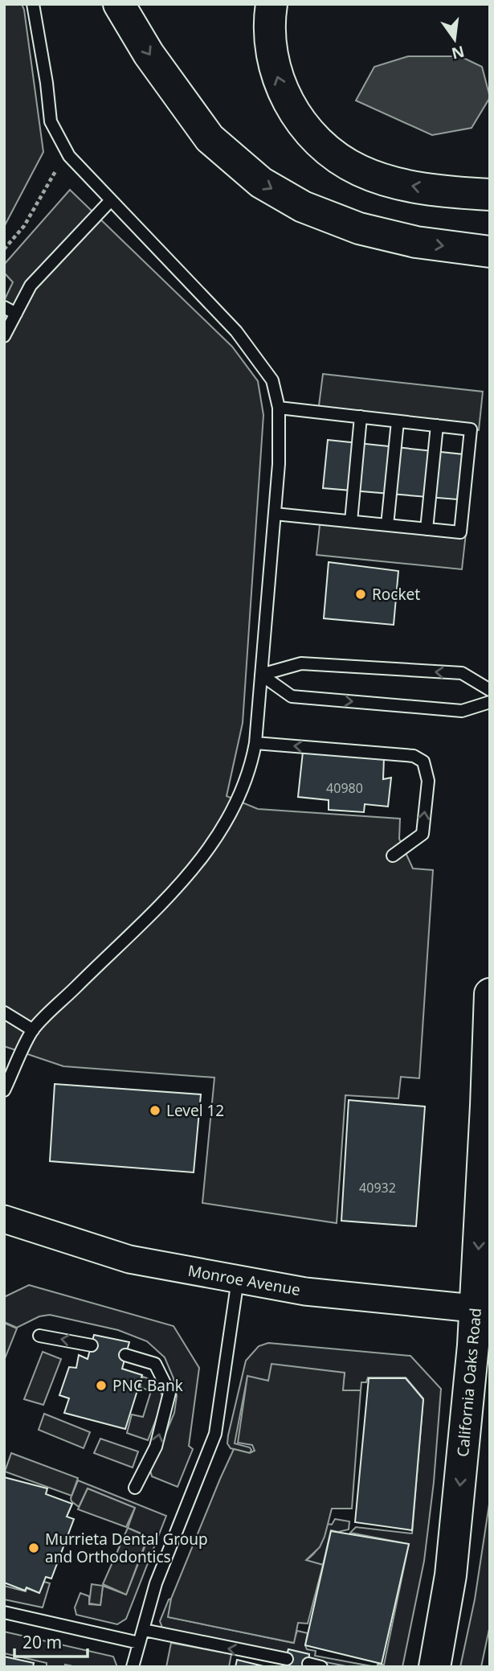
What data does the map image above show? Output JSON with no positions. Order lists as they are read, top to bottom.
{
  "streets": {
    "main road": ["California Oaks Road"],
    "street": ["Monroe Avenue"]
  },
  "crossings": [
    ["Monroe Avenue", "California Oaks Road"]
  ],
  "one_way": ["California Oaks Road"],
  "places": [
    "Rocket",
    "Level 12",
    "PNC Bank",
    "Murrieta Dental Group and Orthodontics"
  ],
  "house_numbers": ["40980", "40932"],
  "scale_bar": "20 m",
  "north": "bottom"
}
